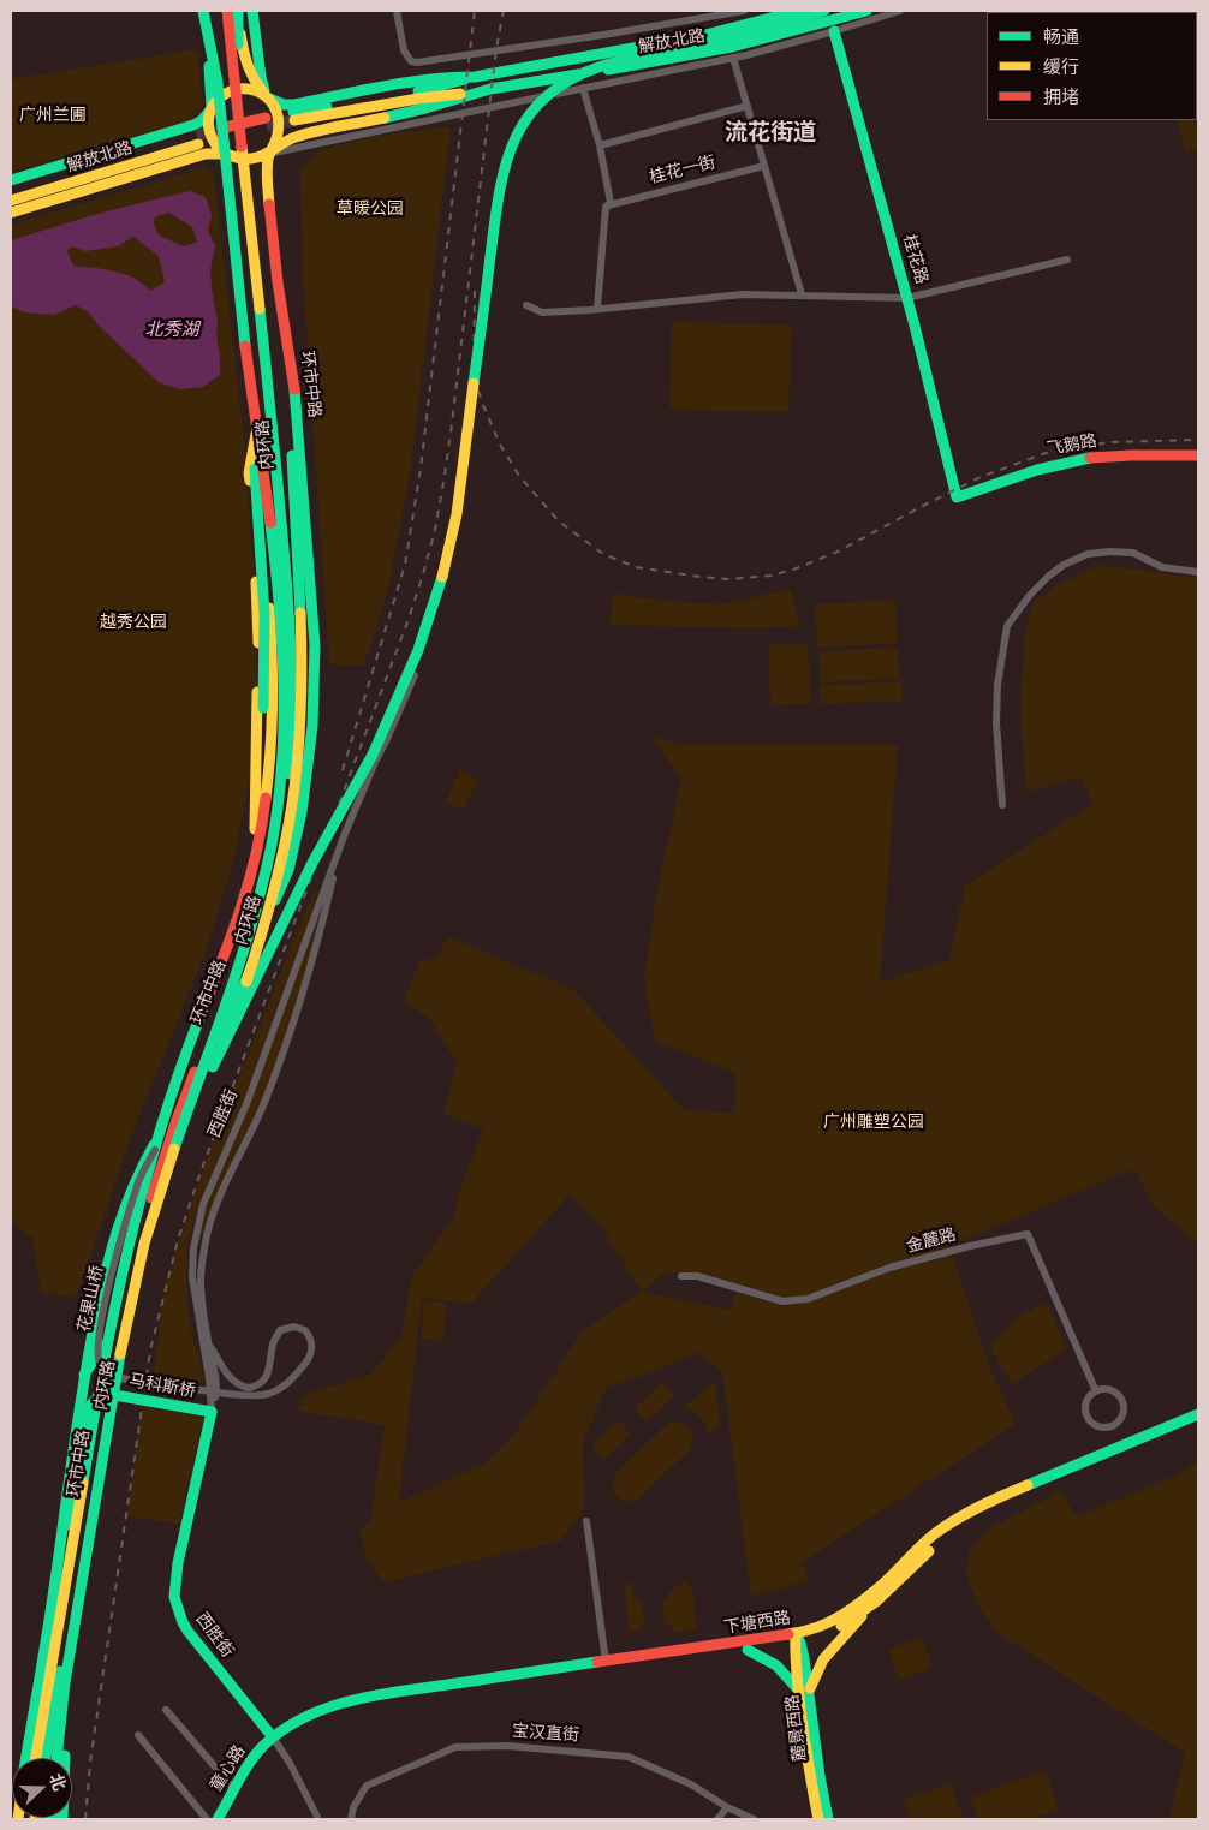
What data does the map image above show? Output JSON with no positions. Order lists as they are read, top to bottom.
{
  "streets": {
    "main road": [
      "解放北路",
      "桂花路",
      "环市中路",
      "内环路",
      "飞鹅路",
      "西胜街",
      "马科斯桥",
      "下塘西路",
      "麓景西路",
      "童心路"
    ],
    "street": [
      "桂花一街",
      "金麓路",
      "花果山桥",
      "宝汉直街"
    ]
  },
  "crossings": [
    ["解放北路", "环市中路"],
    ["桂花路", "飞鹅路"],
    ["环市中路", "花果山桥"],
    ["西胜街", "花果山桥"],
    ["西胜街", "马科斯桥"],
    ["西胜街", "下塘西路"],
    ["西胜街", "童心路"],
    ["下塘西路", "童心路"]
  ],
  "districts": ["流花街道"],
  "water": ["北秀湖"],
  "parks": [
    "广州兰圃",
    "草暖公园",
    "越秀公园",
    "广州雕塑公园"
  ],
  "legend": ["畅通", "缓行", "拥堵"],
  "north": "right"
}
